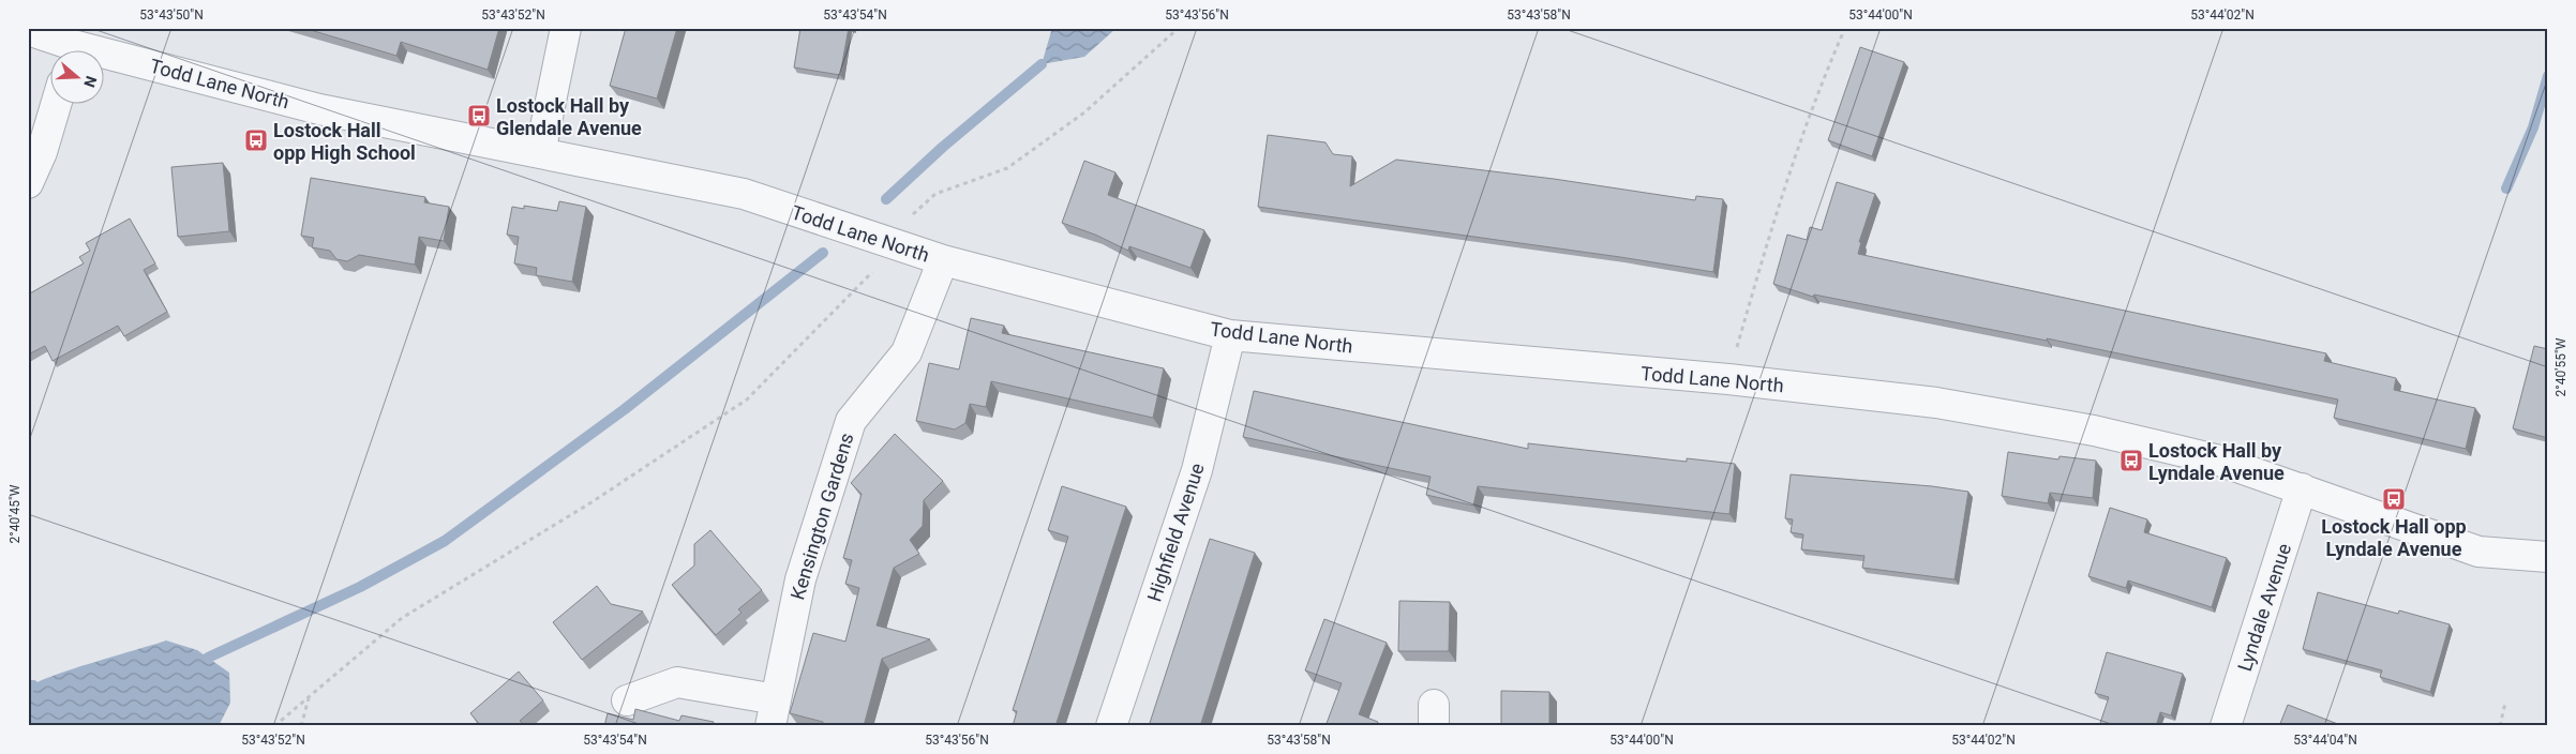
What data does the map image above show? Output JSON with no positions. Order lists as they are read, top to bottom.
{
  "streets": {
    "street": [
      "Todd Lane North",
      "Kensington Gardens",
      "Highfield Avenue",
      "Lyndale Avenue"
    ]
  },
  "crossings": [
    ["Todd Lane North", "Kensington Gardens"],
    ["Todd Lane North", "Highfield Avenue"],
    ["Todd Lane North", "Lyndale Avenue"]
  ],
  "places": {
    "bus stop": [
      "Lostock Hall by Glendale Avenue",
      "Lostock Hall opp High School",
      "Lostock Hall by Lyndale Avenue",
      "Lostock Hall opp Lyndale Avenue"
    ]
  },
  "north": "right",
  "coordinates": [
    "53°43'50\"N",
    "53°43'52\"N",
    "53°43'54\"N",
    "53°43'56\"N",
    "53°43'58\"N",
    "53°44'00\"N",
    "53°44'02\"N",
    "2°40'55\"W",
    "2°40'45\"W",
    "53°44'04\"N"
  ]
}
